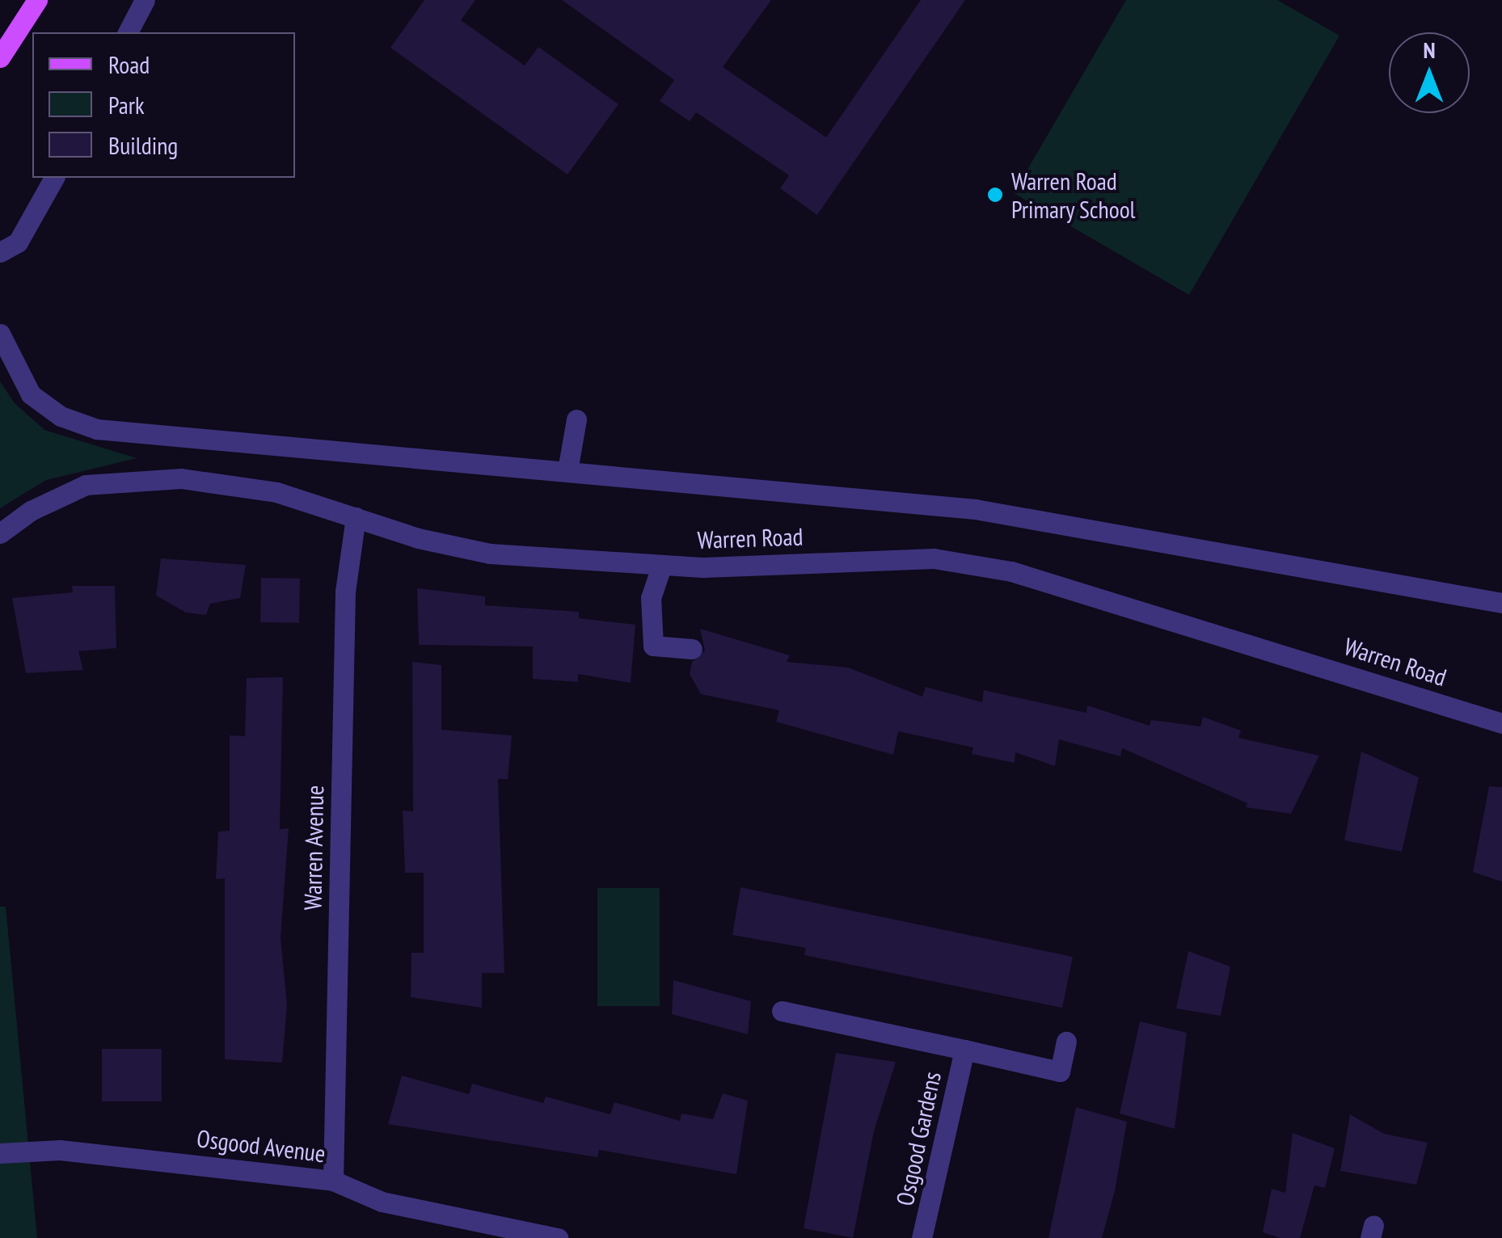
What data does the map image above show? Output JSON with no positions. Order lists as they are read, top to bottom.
{
  "streets": {
    "street": [
      "Warren Road",
      "Warren Avenue",
      "Osgood Gardens",
      "Osgood Avenue"
    ]
  },
  "crossings": [
    ["Warren Road", "Warren Avenue"],
    ["Warren Avenue", "Osgood Avenue"]
  ],
  "places": ["Warren Road Primary School"],
  "legend": ["Road", "Park", "Building"],
  "north": "top"
}
